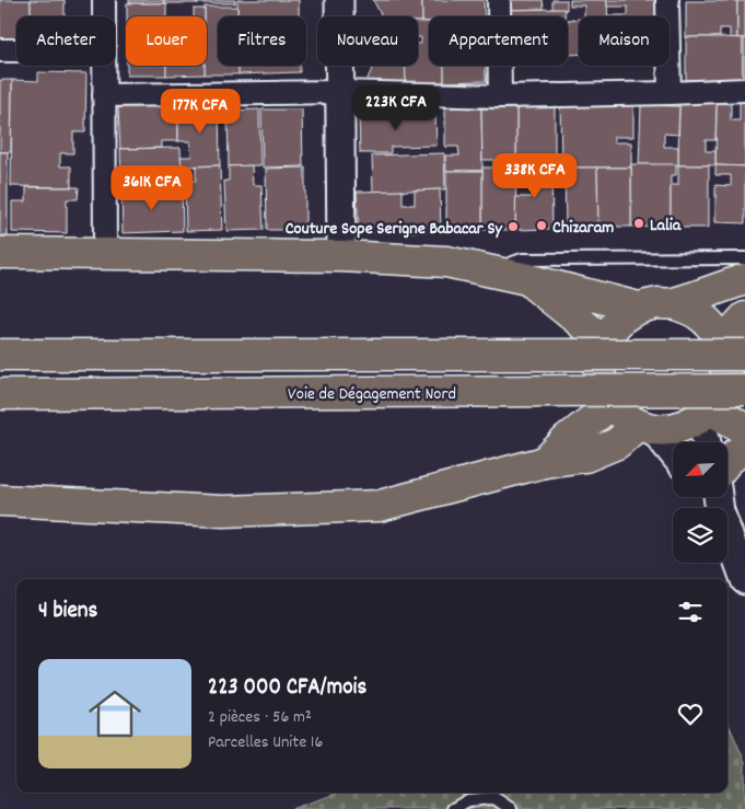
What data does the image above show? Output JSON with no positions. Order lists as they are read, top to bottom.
{
  "streets": {
    "main road": ["Voie de Dégagement Nord"]
  },
  "places": ["Lalia", "Chizaram", "Couture Sope Serigne Babacar Sy"],
  "north": "bottom left",
  "page": {
    "chip": [
      "Acheter",
      "Louer",
      "Filtres",
      "Nouveau",
      "Appartement",
      "Maison"
    ],
    "price": [
      "223K CFA",
      "177K CFA",
      "338K CFA",
      "361K CFA"
    ],
    "heading": "4 biens",
    "list": [
      {
        "name": "223 000 CFA/mois",
        "note": "2 pièces · 56 m² · Parcelles Unite 16"
      }
    ]
  }
}
